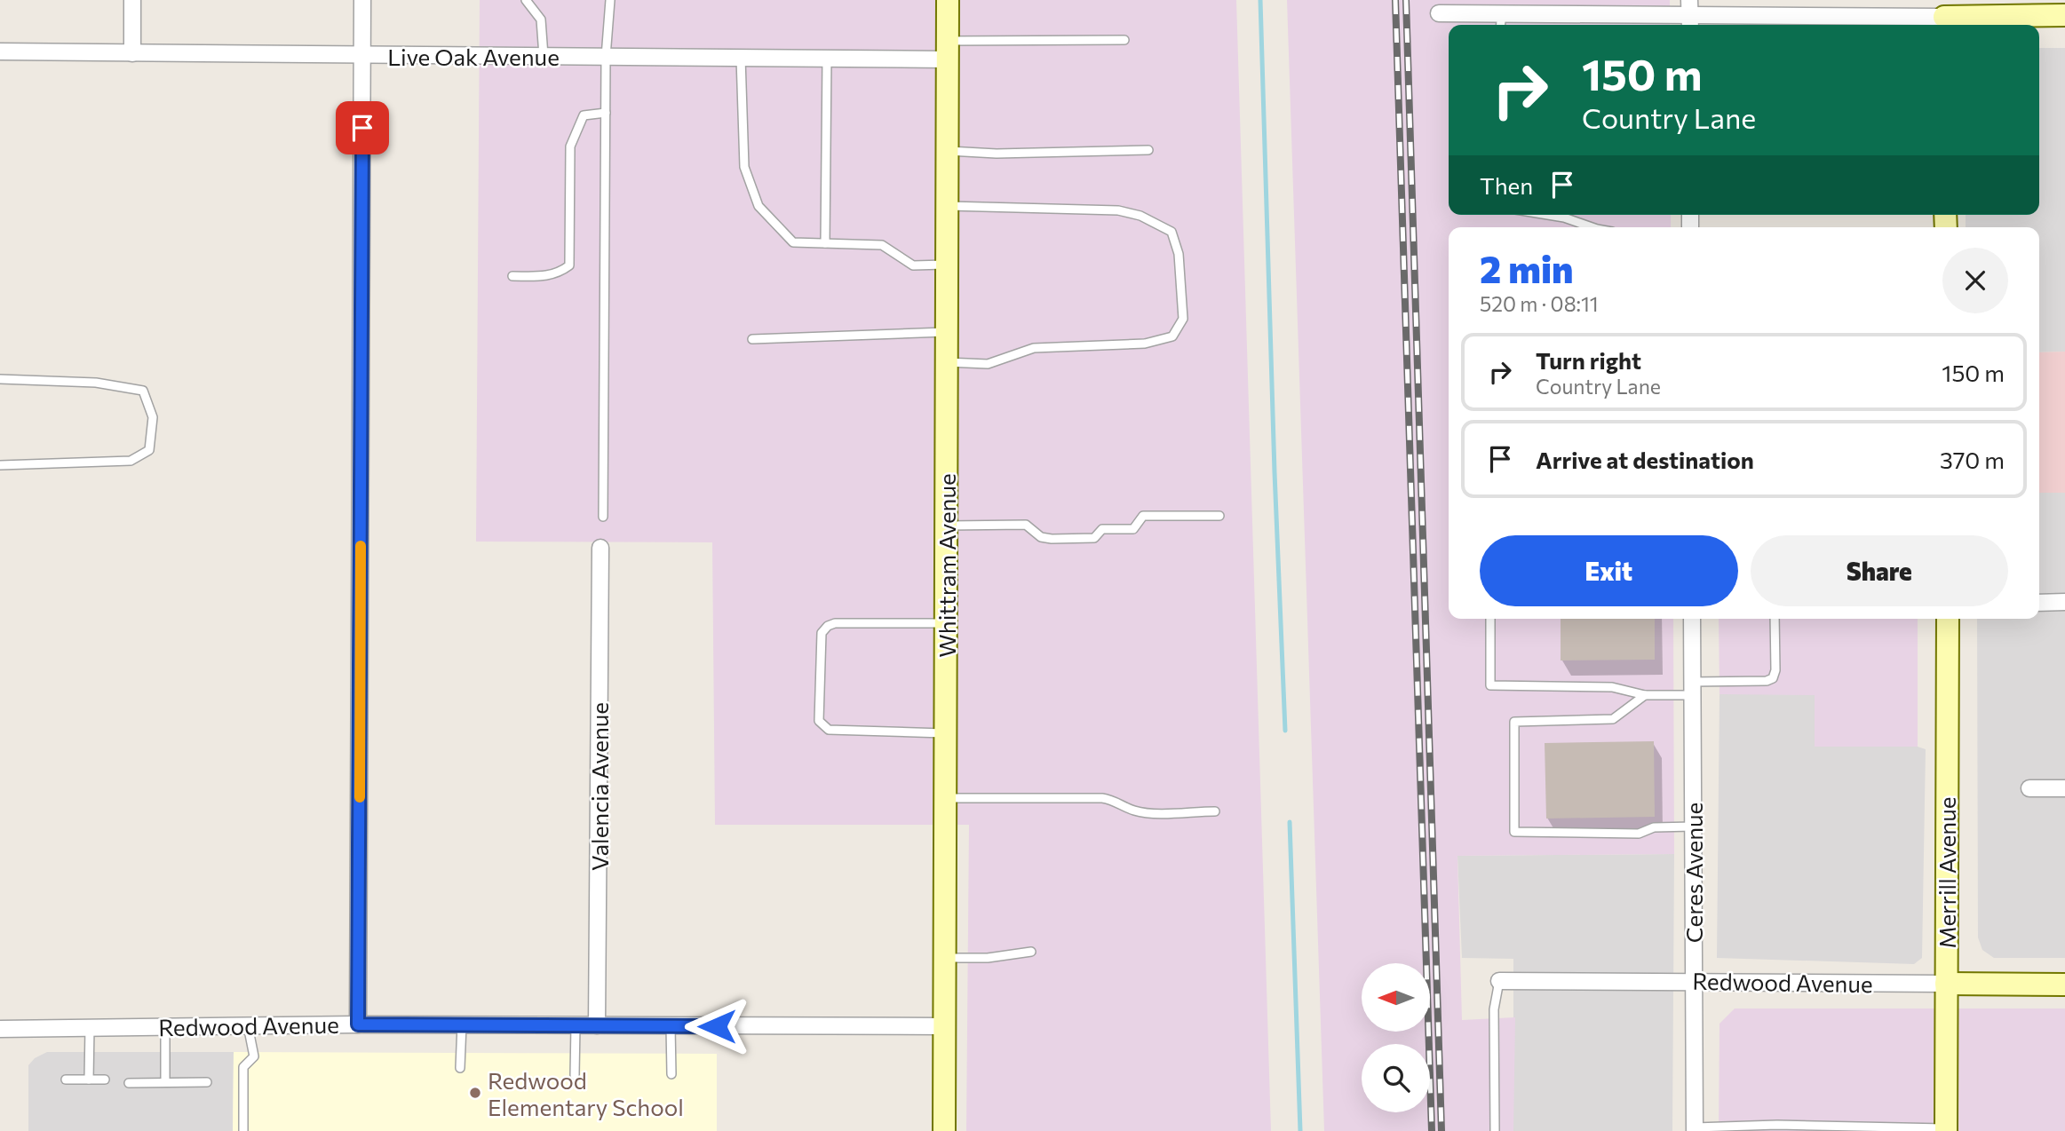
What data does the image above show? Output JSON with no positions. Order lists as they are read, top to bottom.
{
  "streets": {
    "street": [
      "Live Oak Avenue",
      "Whittram Avenue",
      "Valencia Avenue",
      "Ceres Avenue",
      "Merrill Avenue",
      "Redwood Avenue"
    ]
  },
  "crossings": [
    ["Live Oak Avenue", "Whittram Avenue"],
    ["Whittram Avenue", "Redwood Avenue"],
    ["Valencia Avenue", "Redwood Avenue"],
    ["Ceres Avenue", "Redwood Avenue"],
    ["Merrill Avenue", "Redwood Avenue"]
  ],
  "places": ["Redwood Elementary School"],
  "north": "left",
  "page": {
    "turn": ["150 m", "Country Lane"],
    "then": "Then",
    "heading": ["2 min", "520 m · 08:11"],
    "list": [
      {
        "name": "Turn right",
        "note": "Country Lane",
        "value": "150 m"
      },
      {
        "name": "Arrive at destination",
        "value": "370 m"
      }
    ],
    "buttons": ["Exit", "Share"]
  }
}
